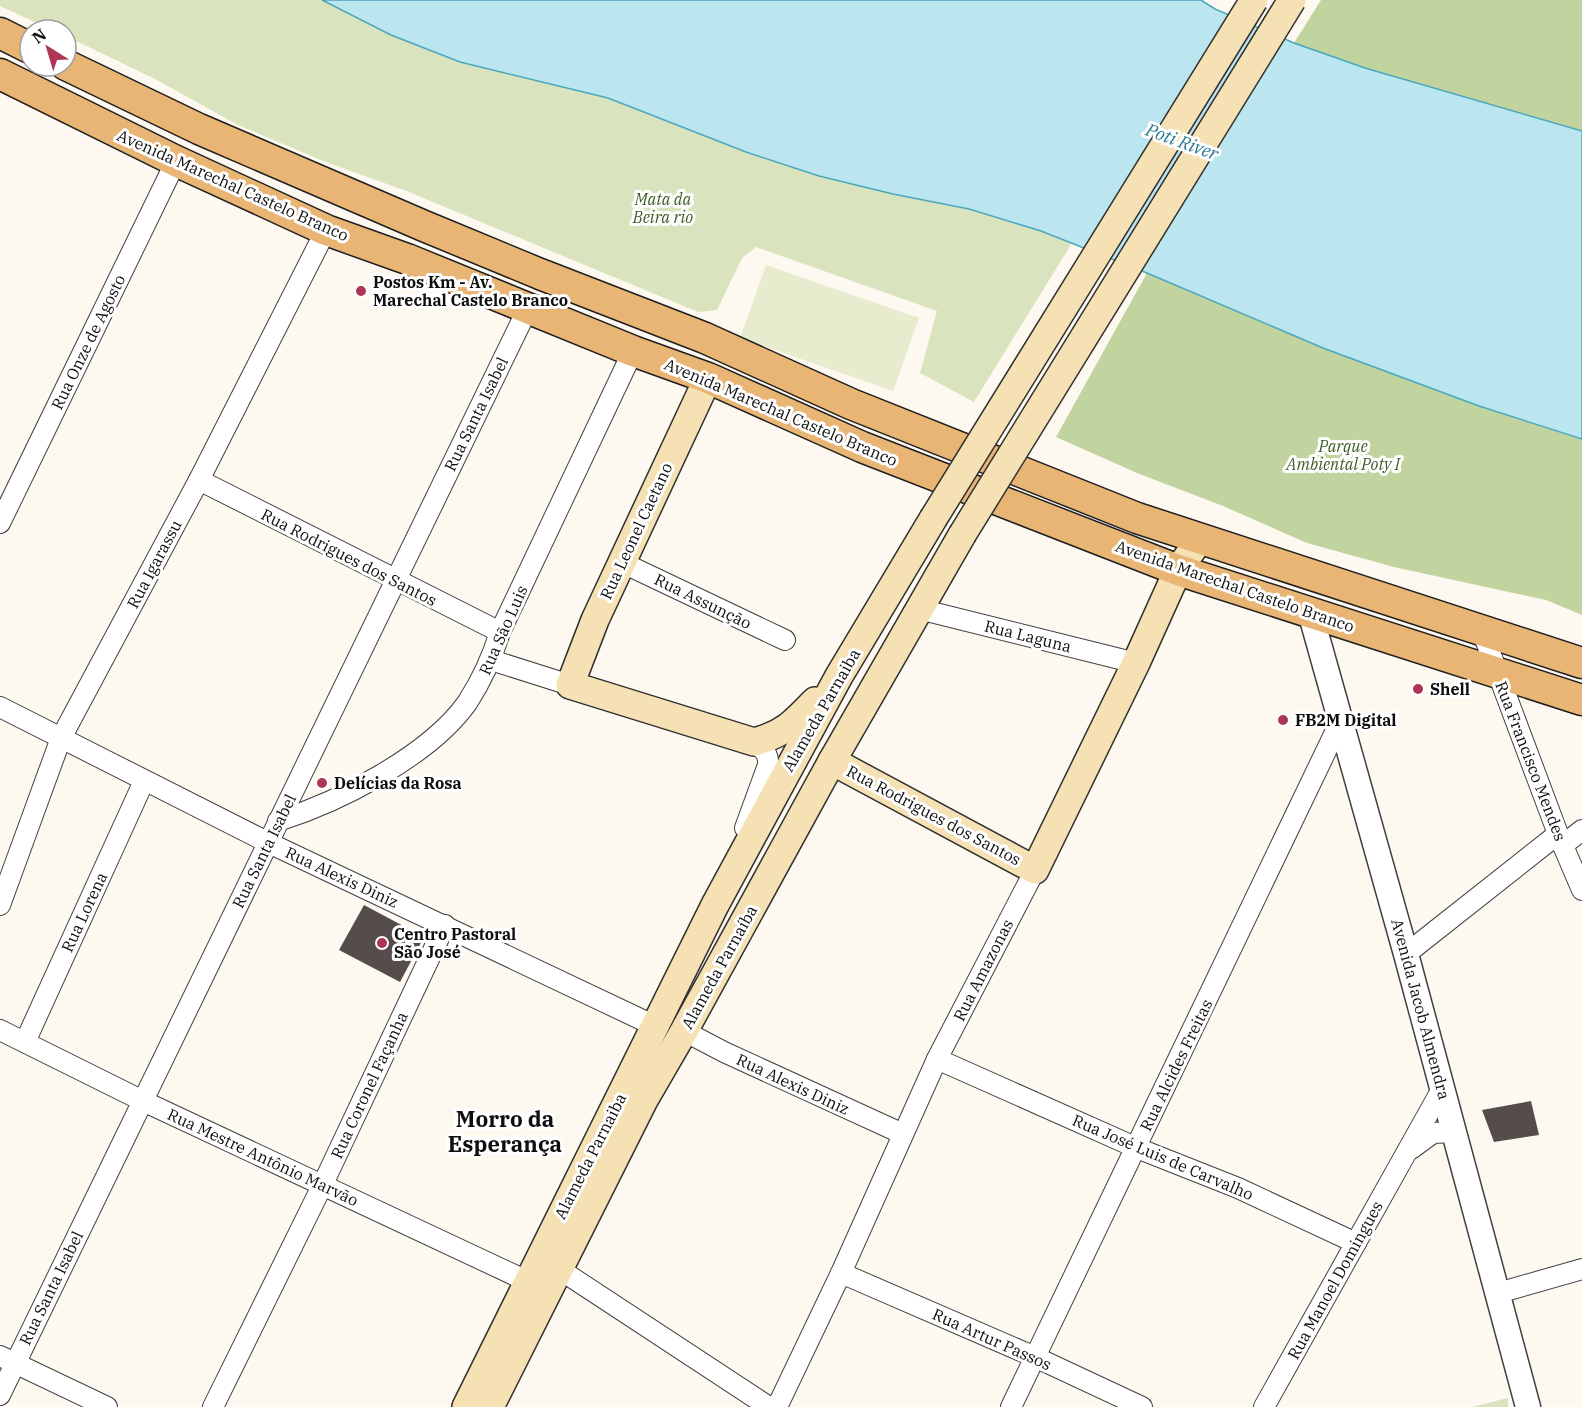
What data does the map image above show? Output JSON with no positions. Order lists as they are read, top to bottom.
{
  "streets": {
    "main road": [
      "Avenida Marechal Castelo Branco",
      "Rua Leonel Caetano",
      "Rua Rodrigues dos Santos",
      "Alameda Parnaiba",
      "Alameda Parnaíba",
      "Rua Amazonas"
    ],
    "street": [
      "Rua Onze de Agosto",
      "Rua Santa Isabel",
      "Rua Igarassu",
      "Rua Assunção",
      "Rua São Luis",
      "Rua Laguna",
      "Rua Francisco Mendes",
      "Rua Alexis Diniz",
      "Rua Lorena",
      "Avenida Jacob Almendra",
      "Rua Alcides Freitas",
      "Rua Coronel Façanha",
      "Rua Mestre Antônio Marvão",
      "Rua José Luis de Carvalho",
      "Rua Manoel Domingues",
      "Rua Artur Passos"
    ]
  },
  "crossings": [
    ["Avenida Marechal Castelo Branco", "Rua Onze de Agosto"],
    ["Avenida Marechal Castelo Branco", "Rua Santa Isabel"],
    ["Avenida Marechal Castelo Branco", "Rua Leonel Caetano"],
    ["Avenida Marechal Castelo Branco", "Rua Igarassu"],
    ["Avenida Marechal Castelo Branco", "Rua São Luis"],
    ["Avenida Marechal Castelo Branco", "Rua Francisco Mendes"],
    ["Avenida Marechal Castelo Branco", "Rua Amazonas"],
    ["Avenida Marechal Castelo Branco", "Avenida Jacob Almendra"],
    ["Rua Santa Isabel", "Rua Rodrigues dos Santos"],
    ["Rua Santa Isabel", "Rua São Luis"],
    ["Rua Santa Isabel", "Rua Alexis Diniz"],
    ["Rua Santa Isabel", "Rua Mestre Antônio Marvão"],
    ["Rua Leonel Caetano", "Rua Assunção"],
    ["Rua Rodrigues dos Santos", "Rua Igarassu"],
    ["Rua Rodrigues dos Santos", "Rua São Luis"],
    ["Rua Rodrigues dos Santos", "Alameda Parnaíba"],
    ["Rua Rodrigues dos Santos", "Rua Amazonas"],
    ["Rua Igarassu", "Rua Alexis Diniz"],
    ["Rua Laguna", "Alameda Parnaíba"],
    ["Rua Laguna", "Rua Amazonas"],
    ["Alameda Parnaiba", "Rua Alexis Diniz"],
    ["Alameda Parnaiba", "Rua Mestre Antônio Marvão"],
    ["Rua Alexis Diniz", "Rua Lorena"],
    ["Rua Alexis Diniz", "Alameda Parnaíba"],
    ["Rua Alexis Diniz", "Rua Amazonas"],
    ["Rua Alexis Diniz", "Rua Coronel Façanha"],
    ["Rua Lorena", "Rua Mestre Antônio Marvão"],
    ["Rua Amazonas", "Rua José Luis de Carvalho"],
    ["Rua Amazonas", "Rua Artur Passos"],
    ["Avenida Jacob Almendra", "Rua Alcides Freitas"],
    ["Avenida Jacob Almendra", "Rua Manoel Domingues"],
    ["Rua Alcides Freitas", "Rua José Luis de Carvalho"],
    ["Rua Alcides Freitas", "Rua Artur Passos"],
    ["Rua Coronel Façanha", "Rua Mestre Antônio Marvão"],
    ["Rua José Luis de Carvalho", "Rua Manoel Domingues"]
  ],
  "districts": ["Morro da Esperança"],
  "water": ["Poti River"],
  "parks": ["Mata da Beira rio", "Parque Ambiental Poty I"],
  "places": [
    "Postos Km - Av. Marechal Castelo Branco",
    "Shell",
    "FB2M Digital",
    "Delícias da Rosa",
    "Centro Pastoral São José"
  ],
  "north": "top left"
}
